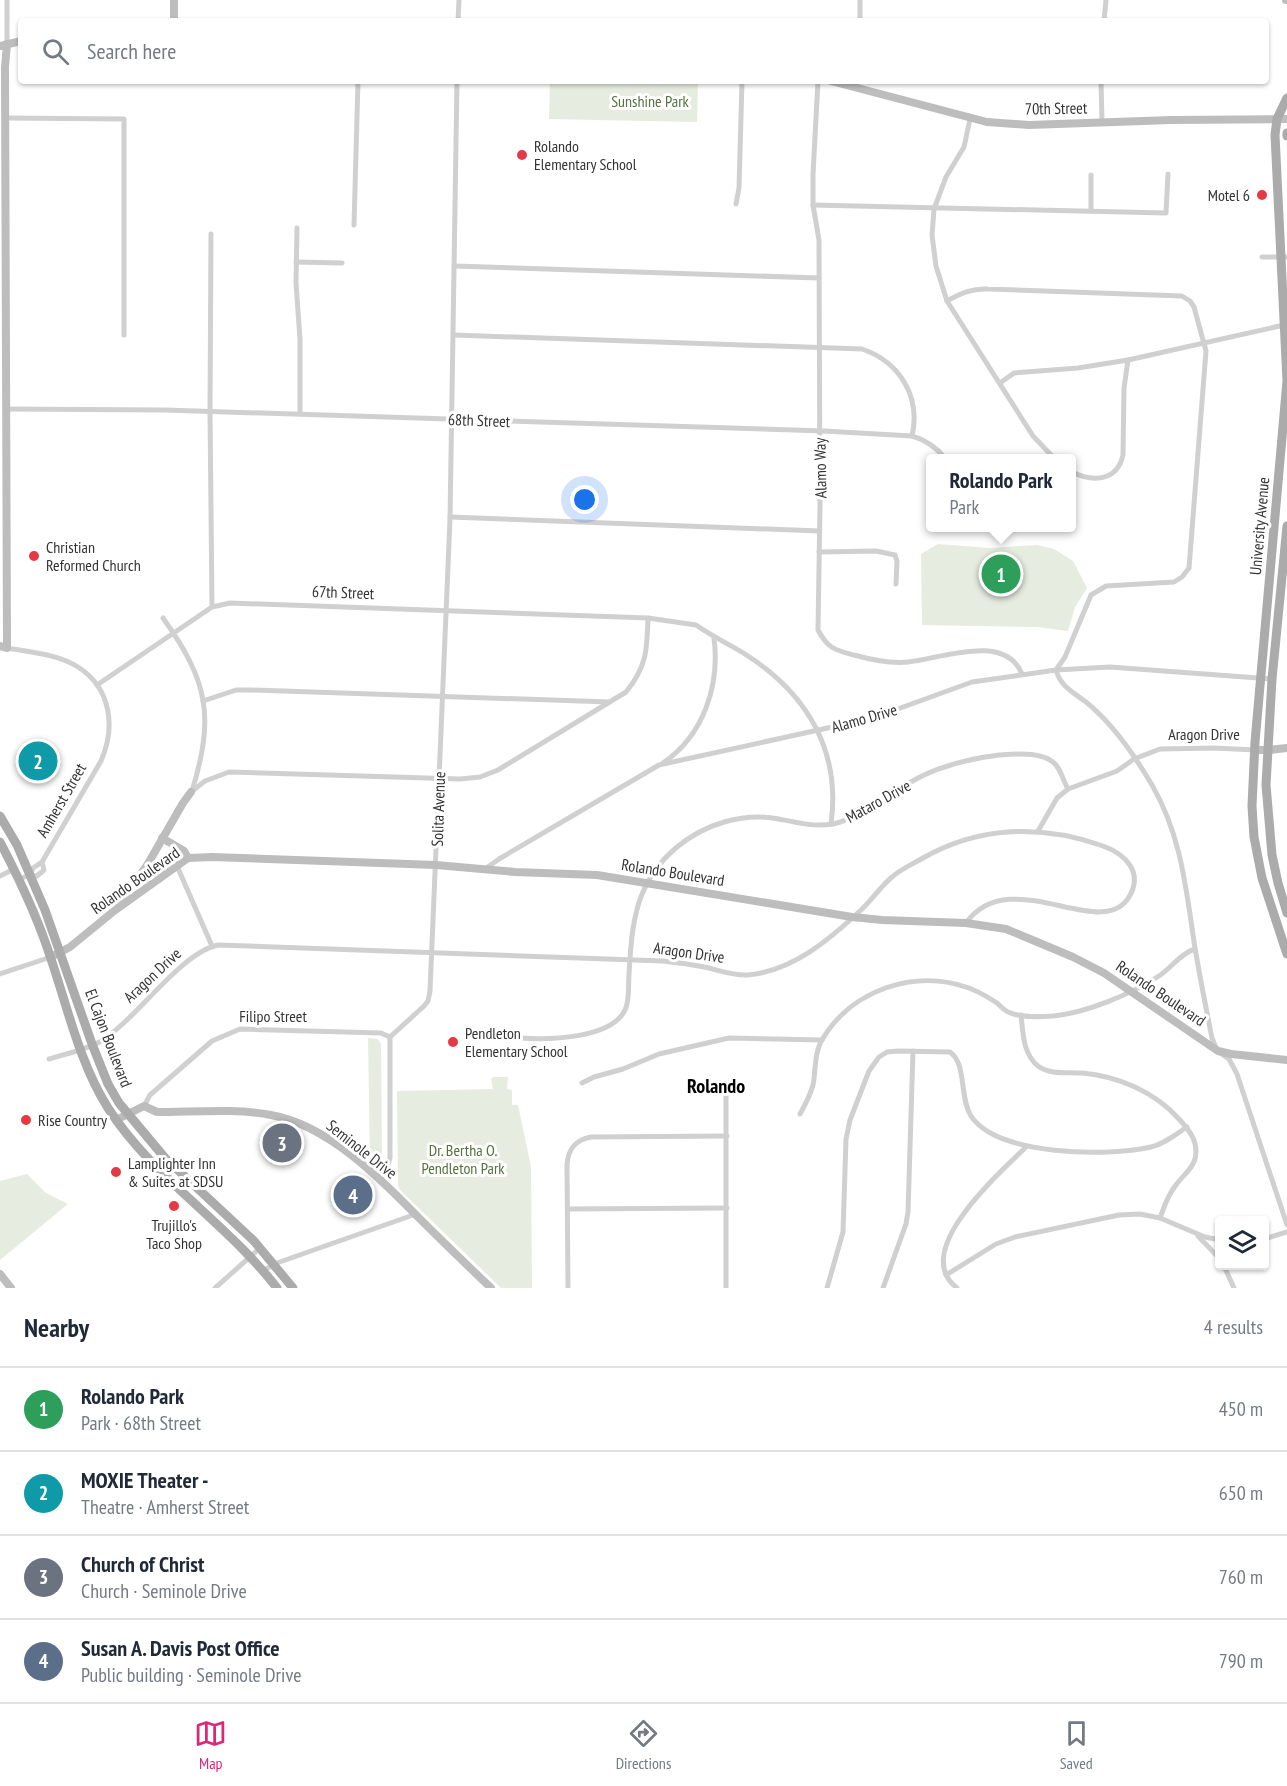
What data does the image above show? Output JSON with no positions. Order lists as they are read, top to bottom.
{
  "streets": {
    "main road": ["University Avenue", "El Cajon Boulevard"],
    "street": [
      "70th Street",
      "68th Street",
      "Alamo Way",
      "67th Street",
      "Alamo Drive",
      "Aragon Drive",
      "Amherst Street",
      "Mataro Drive",
      "Solita Avenue",
      "Rolando Boulevard",
      "Filipo Street",
      "Seminole Drive"
    ]
  },
  "crossings": [
    ["70th Street", "University Avenue"],
    ["68th Street", "Alamo Way"],
    ["68th Street", "Solita Avenue"],
    ["Alamo Way", "Alamo Drive"],
    ["University Avenue", "Alamo Drive"],
    ["University Avenue", "Aragon Drive"],
    ["67th Street", "Alamo Drive"],
    ["67th Street", "Amherst Street"],
    ["67th Street", "Mataro Drive"],
    ["67th Street", "Solita Avenue"],
    ["Alamo Drive", "Rolando Boulevard"],
    ["Aragon Drive", "Mataro Drive"],
    ["Aragon Drive", "Solita Avenue"],
    ["Aragon Drive", "Rolando Boulevard"],
    ["Aragon Drive", "El Cajon Boulevard"],
    ["Amherst Street", "El Cajon Boulevard"],
    ["Mataro Drive", "Rolando Boulevard"],
    ["Solita Avenue", "Rolando Boulevard"],
    ["Solita Avenue", "Filipo Street"],
    ["Rolando Boulevard", "El Cajon Boulevard"],
    ["Filipo Street", "El Cajon Boulevard"],
    ["Filipo Street", "Seminole Drive"]
  ],
  "districts": ["Rolando"],
  "parks": ["Sunshine Park", "Dr. Bertha O. Pendleton Park"],
  "places": [
    "Rolando Elementary School",
    "Motel 6",
    "Christian Reformed Church",
    "Pendleton Elementary School",
    "Rise Country",
    "Lamplighter Inn & Suites at SDSU",
    "Trujillo's Taco Shop"
  ],
  "page": {
    "search": "Search here",
    "popup": ["Rolando Park", "Park"],
    "pins": [
      "1",
      "2",
      "3",
      "4"
    ],
    "heading": ["Nearby", "4 results"],
    "list": [
      {
        "mark": "1",
        "name": "Rolando Park",
        "note": "Park · 68th Street",
        "value": "450 m"
      },
      {
        "mark": "2",
        "name": "MOXIE Theater -",
        "note": "Theatre · Amherst Street",
        "value": "650 m"
      },
      {
        "mark": "3",
        "name": "Church of Christ",
        "note": "Church · Seminole Drive",
        "value": "760 m"
      },
      {
        "mark": "4",
        "name": "Susan A. Davis Post Office",
        "note": "Public building · Seminole Drive",
        "value": "790 m"
      }
    ],
    "nav": ["Map", "Directions", "Saved"]
  }
}
